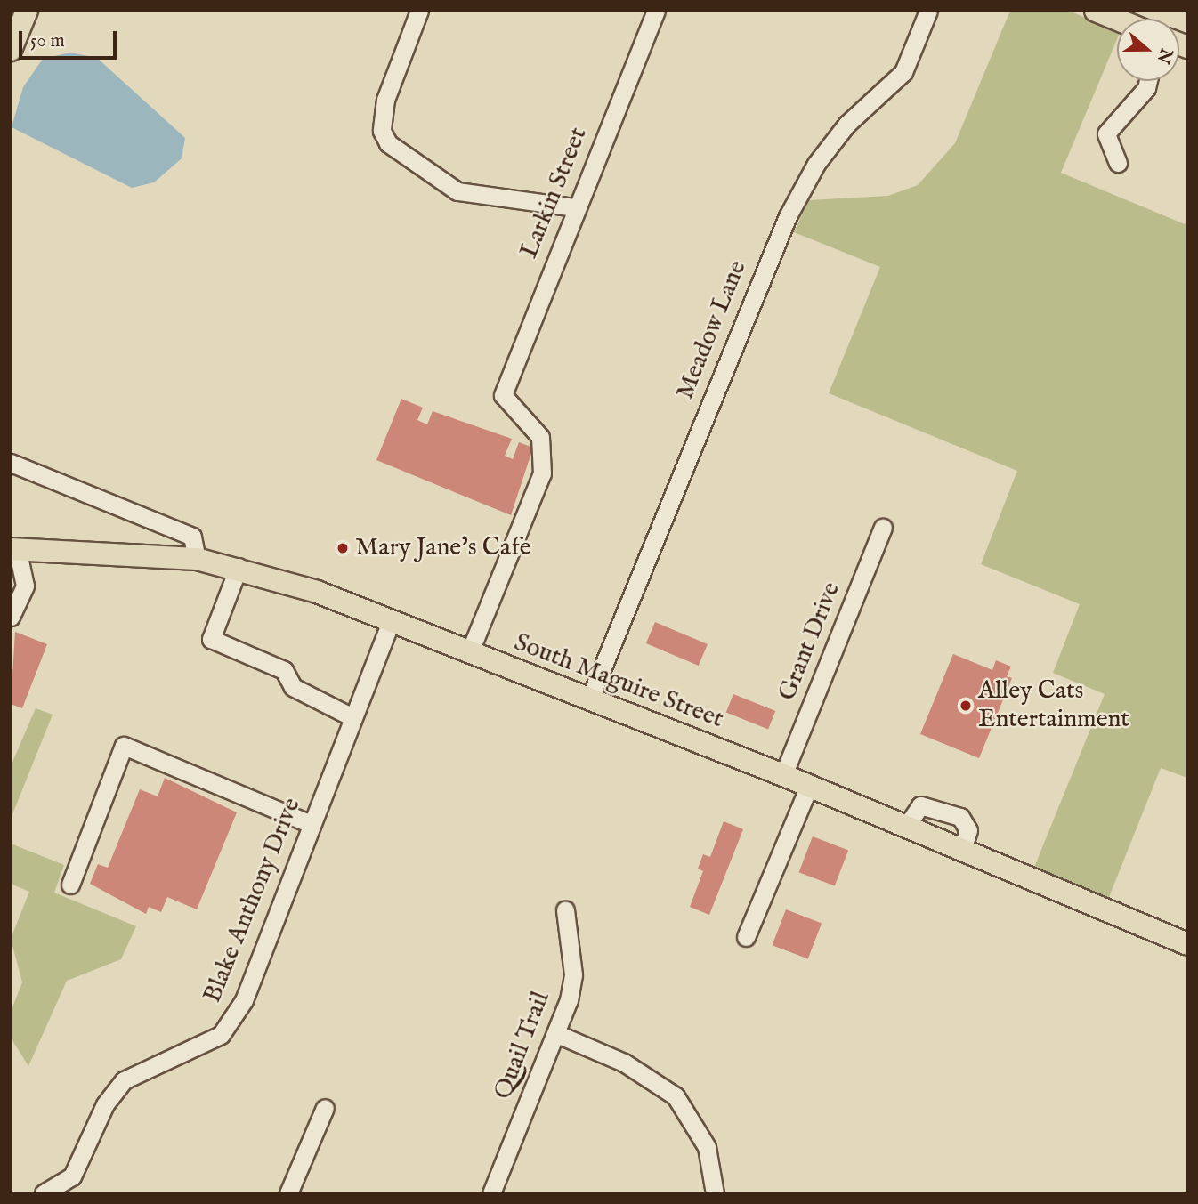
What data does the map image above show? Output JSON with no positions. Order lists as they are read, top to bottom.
{
  "streets": {
    "main road": ["South Maguire Street"],
    "street": [
      "Larkin Street",
      "Meadow Lane",
      "Grant Drive",
      "Blake Anthony Drive",
      "Quail Trail"
    ]
  },
  "crossings": [
    ["Larkin Street", "South Maguire Street"],
    ["Meadow Lane", "South Maguire Street"],
    ["Grant Drive", "South Maguire Street"],
    ["South Maguire Street", "Blake Anthony Drive"]
  ],
  "places": ["Mary Jane's Cafe", "Alley Cats Entertainment"],
  "scale_bar": "50 m",
  "north": "right"
}
